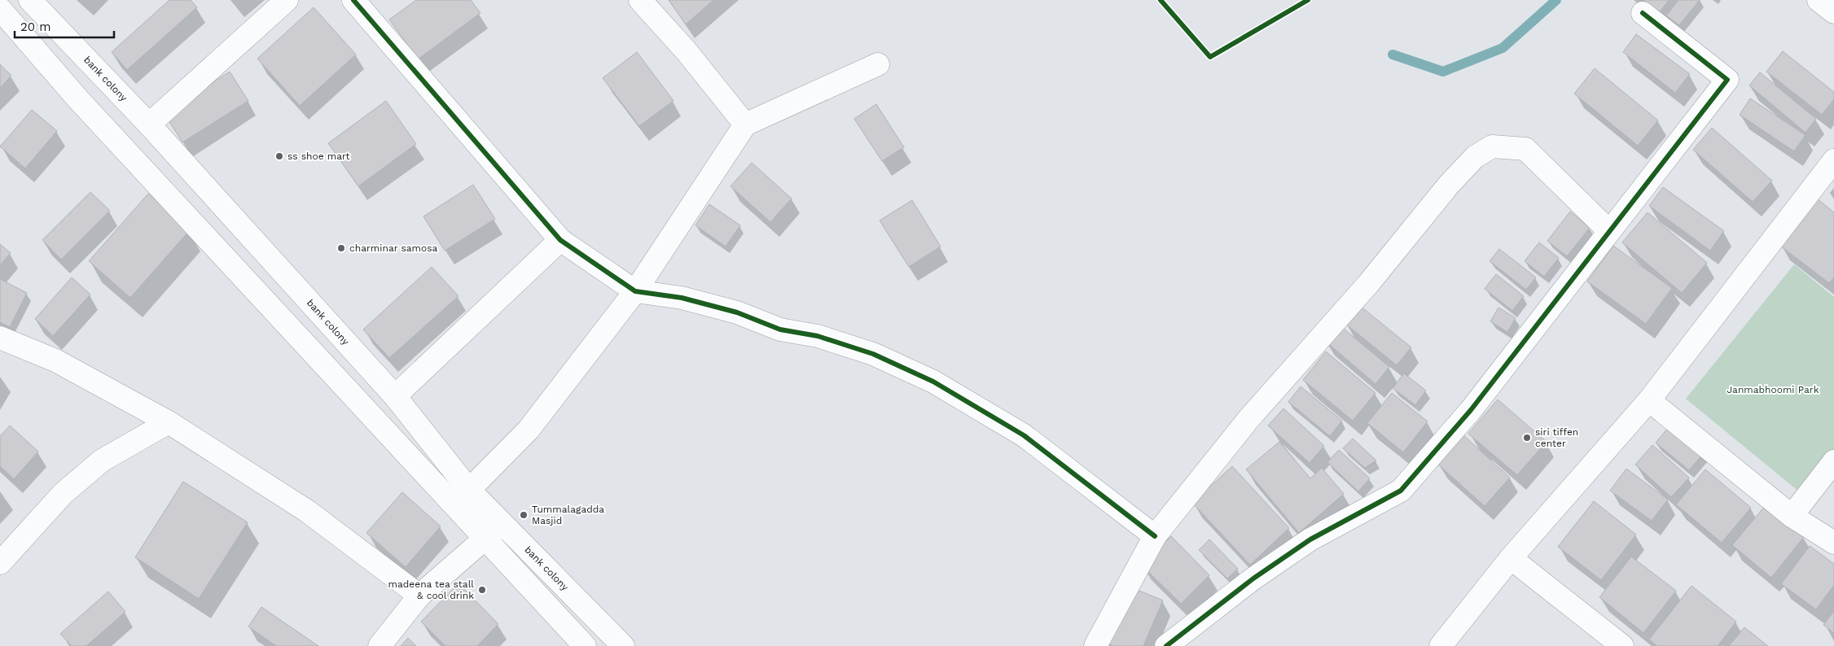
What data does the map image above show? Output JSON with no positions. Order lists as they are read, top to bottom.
{
  "streets": {
    "street": ["bank colony"]
  },
  "parks": ["Janmabhoomi Park"],
  "places": [
    "ss shoe mart",
    "charminar samosa",
    "siri tiffen center",
    "Tummalagadda Masjid",
    "madeena tea stall & cool drink"
  ],
  "scale_bar": "20 m"
}
